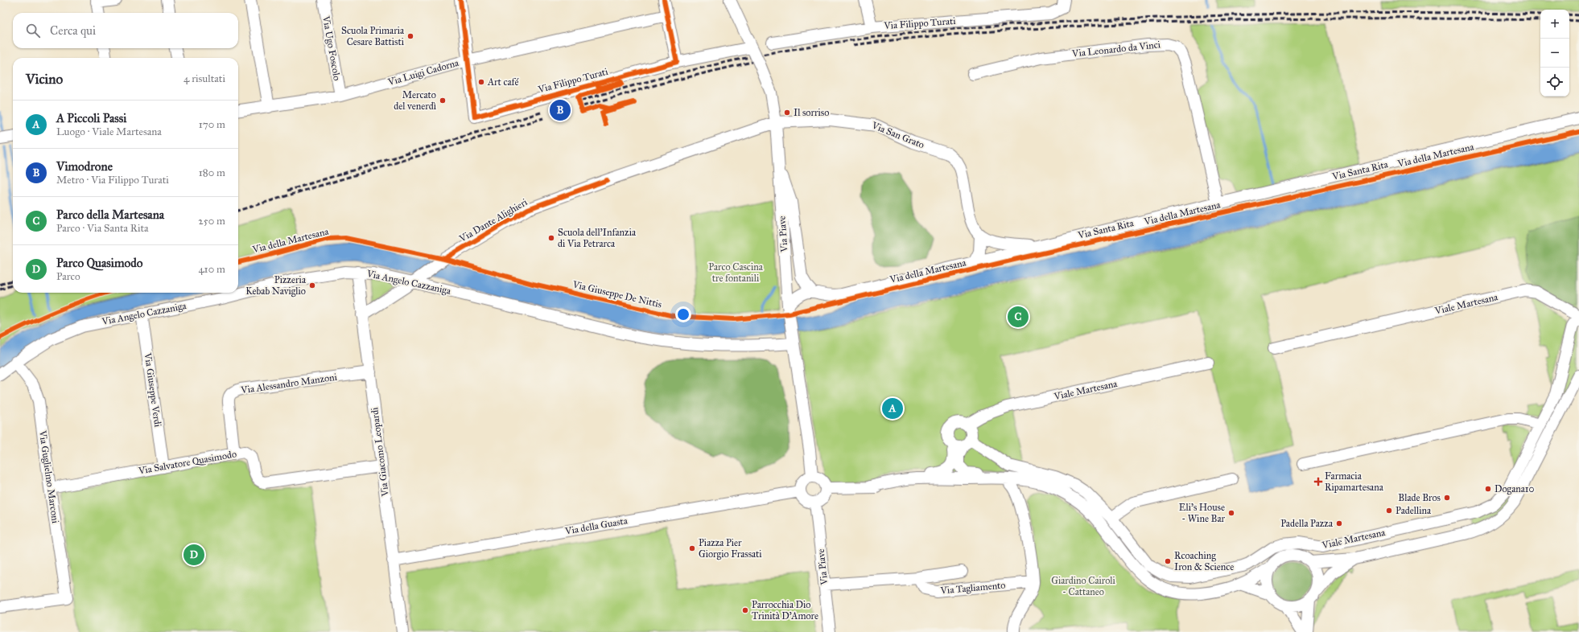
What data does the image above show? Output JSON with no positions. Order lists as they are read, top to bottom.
{
  "streets": {
    "street": [
      "Via Filippo Turati",
      "Via Ugo Foscolo",
      "Via Leonardo da Vinci",
      "Via Luigi Cadorna",
      "Via San Grato",
      "Via Santa Rita",
      "Via Dante Alighieri",
      "Via Piave",
      "Via Angelo Cazzaniga",
      "Viale Martesana",
      "Via Alessandro Manzoni",
      "Via Giuseppe Verdi",
      "Via Giacomo Leopardi",
      "Via Salvatore Quasimodo",
      "Via Guglielmo Marconi",
      "Via della Guasta",
      "Via Tagliamento"
    ],
    "cycle path": ["Via della Martesana"]
  },
  "crossings": [
    ["Via Filippo Turati", "Via Luigi Cadorna"],
    ["Via Filippo Turati", "Via Piave"],
    ["Via Ugo Foscolo", "Via Luigi Cadorna"],
    ["Via Leonardo da Vinci", "Via Santa Rita"],
    ["Via San Grato", "Via Dante Alighieri"],
    ["Via San Grato", "Via Piave"],
    ["Via Dante Alighieri", "Via Piave"],
    ["Via Dante Alighieri", "Via Angelo Cazzaniga"],
    ["Via Dante Alighieri", "Via Giacomo Leopardi"],
    ["Via Piave", "Via Angelo Cazzaniga"],
    ["Via Piave", "Viale Martesana"],
    ["Via Piave", "Via della Guasta"],
    ["Via Piave", "Via Tagliamento"],
    ["Via Angelo Cazzaniga", "Via Giuseppe Verdi"],
    ["Via Angelo Cazzaniga", "Via Giacomo Leopardi"],
    ["Via Angelo Cazzaniga", "Via Guglielmo Marconi"],
    ["Viale Martesana", "Via della Guasta"],
    ["Via Alessandro Manzoni", "Via Giacomo Leopardi"],
    ["Via Alessandro Manzoni", "Via Salvatore Quasimodo"],
    ["Via Giuseppe Verdi", "Via Salvatore Quasimodo"],
    ["Via Giacomo Leopardi", "Via Salvatore Quasimodo"],
    ["Via Giacomo Leopardi", "Via della Guasta"],
    ["Via Salvatore Quasimodo", "Via Guglielmo Marconi"]
  ],
  "parks": ["Parco Cascina tre fontanili", "Giardino Cairoli - Cattaneo"],
  "places": {
    "other": [
      "Scuola Primaria Cesare Battisti",
      "Art café",
      "Mercato del venerdì",
      "Il sorriso",
      "Scuola dell'Infanzia di Via Petrarca",
      "Pizzeria Kebab Naviglio",
      "Dogana10",
      "Blade Bros",
      "Padellina",
      "Eli's House - Wine Bar",
      "Padella Pazza",
      "Piazza Pier Giorgio Frassati",
      "Rcoaching Iron & Science",
      "Parrocchia Dio Trinità D'Amore"
    ],
    "health": ["Farmacia Ripamartesana"]
  },
  "page": {
    "map_buttons": ["+", "−"],
    "search": "Cerca qui",
    "heading": ["Vicino", "4 risultati"],
    "pins": [
      "B",
      "C",
      "A",
      "D"
    ],
    "list": [
      {
        "mark": "A",
        "name": "A Piccoli Passi",
        "note": "Luogo · Viale Martesana",
        "value": "170 m"
      },
      {
        "mark": "B",
        "name": "Vimodrone",
        "note": "Metro · Via Filippo Turati",
        "value": "180 m"
      },
      {
        "mark": "C",
        "name": "Parco della Martesana",
        "note": "Parco · Via Santa Rita",
        "value": "250 m"
      },
      {
        "mark": "D",
        "name": "Parco Quasimodo",
        "note": "Parco",
        "value": "410 m"
      }
    ]
  }
}
